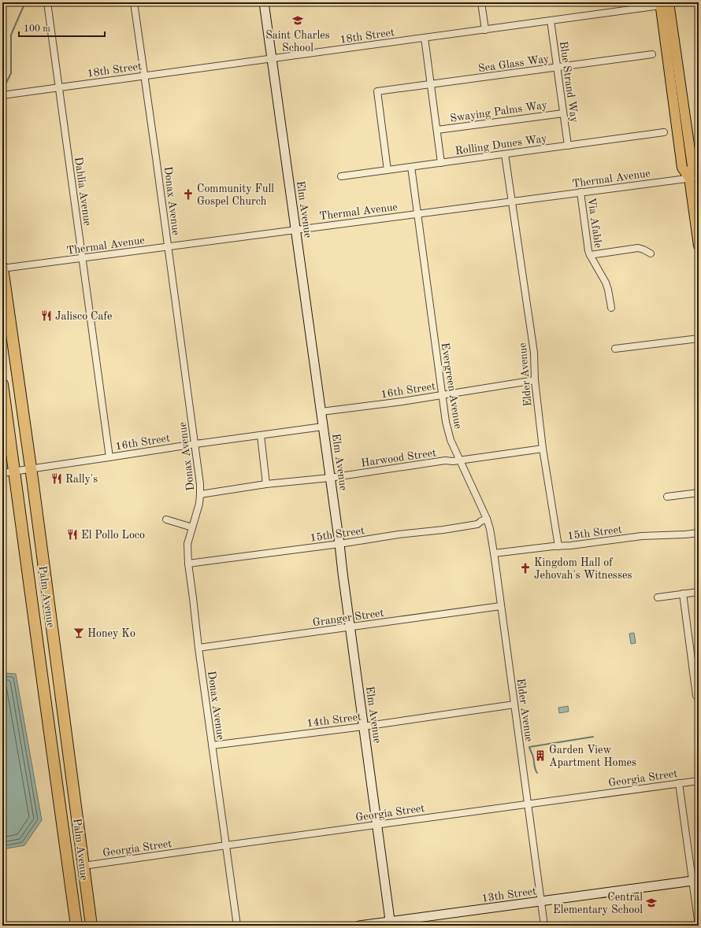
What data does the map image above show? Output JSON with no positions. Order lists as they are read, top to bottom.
{
  "streets": {
    "highway": ["Palm Avenue"],
    "street": [
      "18th Street",
      "Sea Glass Way",
      "Blue Strand Way",
      "Swaying Palms Way",
      "Rolling Dunes Way",
      "Thermal Avenue",
      "Dahlia Avenue",
      "Donax Avenue",
      "Elm Avenue",
      "Via Afable",
      "Elder Avenue",
      "Evergreen Avenue",
      "16th Street",
      "Harwood Street",
      "15th Street",
      "Granger Street",
      "14th Street",
      "Georgia Street",
      "13th Street"
    ]
  },
  "crossings": [
    ["18th Street", "Blue Strand Way"],
    ["18th Street", "Dahlia Avenue"],
    ["18th Street", "Donax Avenue"],
    ["18th Street", "Elm Avenue"],
    ["Sea Glass Way", "Blue Strand Way"],
    ["Sea Glass Way", "Rolling Dunes Way"],
    ["Blue Strand Way", "Swaying Palms Way"],
    ["Blue Strand Way", "Rolling Dunes Way"],
    ["Rolling Dunes Way", "Elder Avenue"],
    ["Rolling Dunes Way", "Evergreen Avenue"],
    ["Thermal Avenue", "Dahlia Avenue"],
    ["Thermal Avenue", "Donax Avenue"],
    ["Thermal Avenue", "Elm Avenue"],
    ["Thermal Avenue", "Via Afable"],
    ["Thermal Avenue", "Elder Avenue"],
    ["Thermal Avenue", "Evergreen Avenue"],
    ["Thermal Avenue", "Palm Avenue"],
    ["Dahlia Avenue", "16th Street"],
    ["Donax Avenue", "16th Street"],
    ["Donax Avenue", "Harwood Street"],
    ["Donax Avenue", "15th Street"],
    ["Donax Avenue", "Granger Street"],
    ["Donax Avenue", "14th Street"],
    ["Donax Avenue", "Georgia Street"],
    ["Elm Avenue", "16th Street"],
    ["Elm Avenue", "Harwood Street"],
    ["Elm Avenue", "15th Street"],
    ["Elm Avenue", "Granger Street"],
    ["Elm Avenue", "14th Street"],
    ["Elm Avenue", "Georgia Street"],
    ["Elm Avenue", "13th Street"],
    ["Elder Avenue", "Evergreen Avenue"],
    ["Elder Avenue", "16th Street"],
    ["Elder Avenue", "Harwood Street"],
    ["Elder Avenue", "15th Street"],
    ["Elder Avenue", "Granger Street"],
    ["Elder Avenue", "14th Street"],
    ["Elder Avenue", "Georgia Street"],
    ["Elder Avenue", "13th Street"],
    ["Evergreen Avenue", "16th Street"],
    ["Evergreen Avenue", "Harwood Street"],
    ["Evergreen Avenue", "15th Street"],
    ["16th Street", "Palm Avenue"],
    ["Palm Avenue", "Georgia Street"]
  ],
  "places": {
    "school or university": ["Saint Charles School", "Central Elementary School"],
    "church": ["Community Full Gospel Church", "Kingdom Hall of Jehovah's Witnesses"],
    "restaurant": ["Jalisco Cafe", "Rally's", "El Pollo Loco"],
    "bar": ["Honey Ko"],
    "building": ["Garden View Apartment Homes"]
  },
  "scale_bar": "100 m"
}
